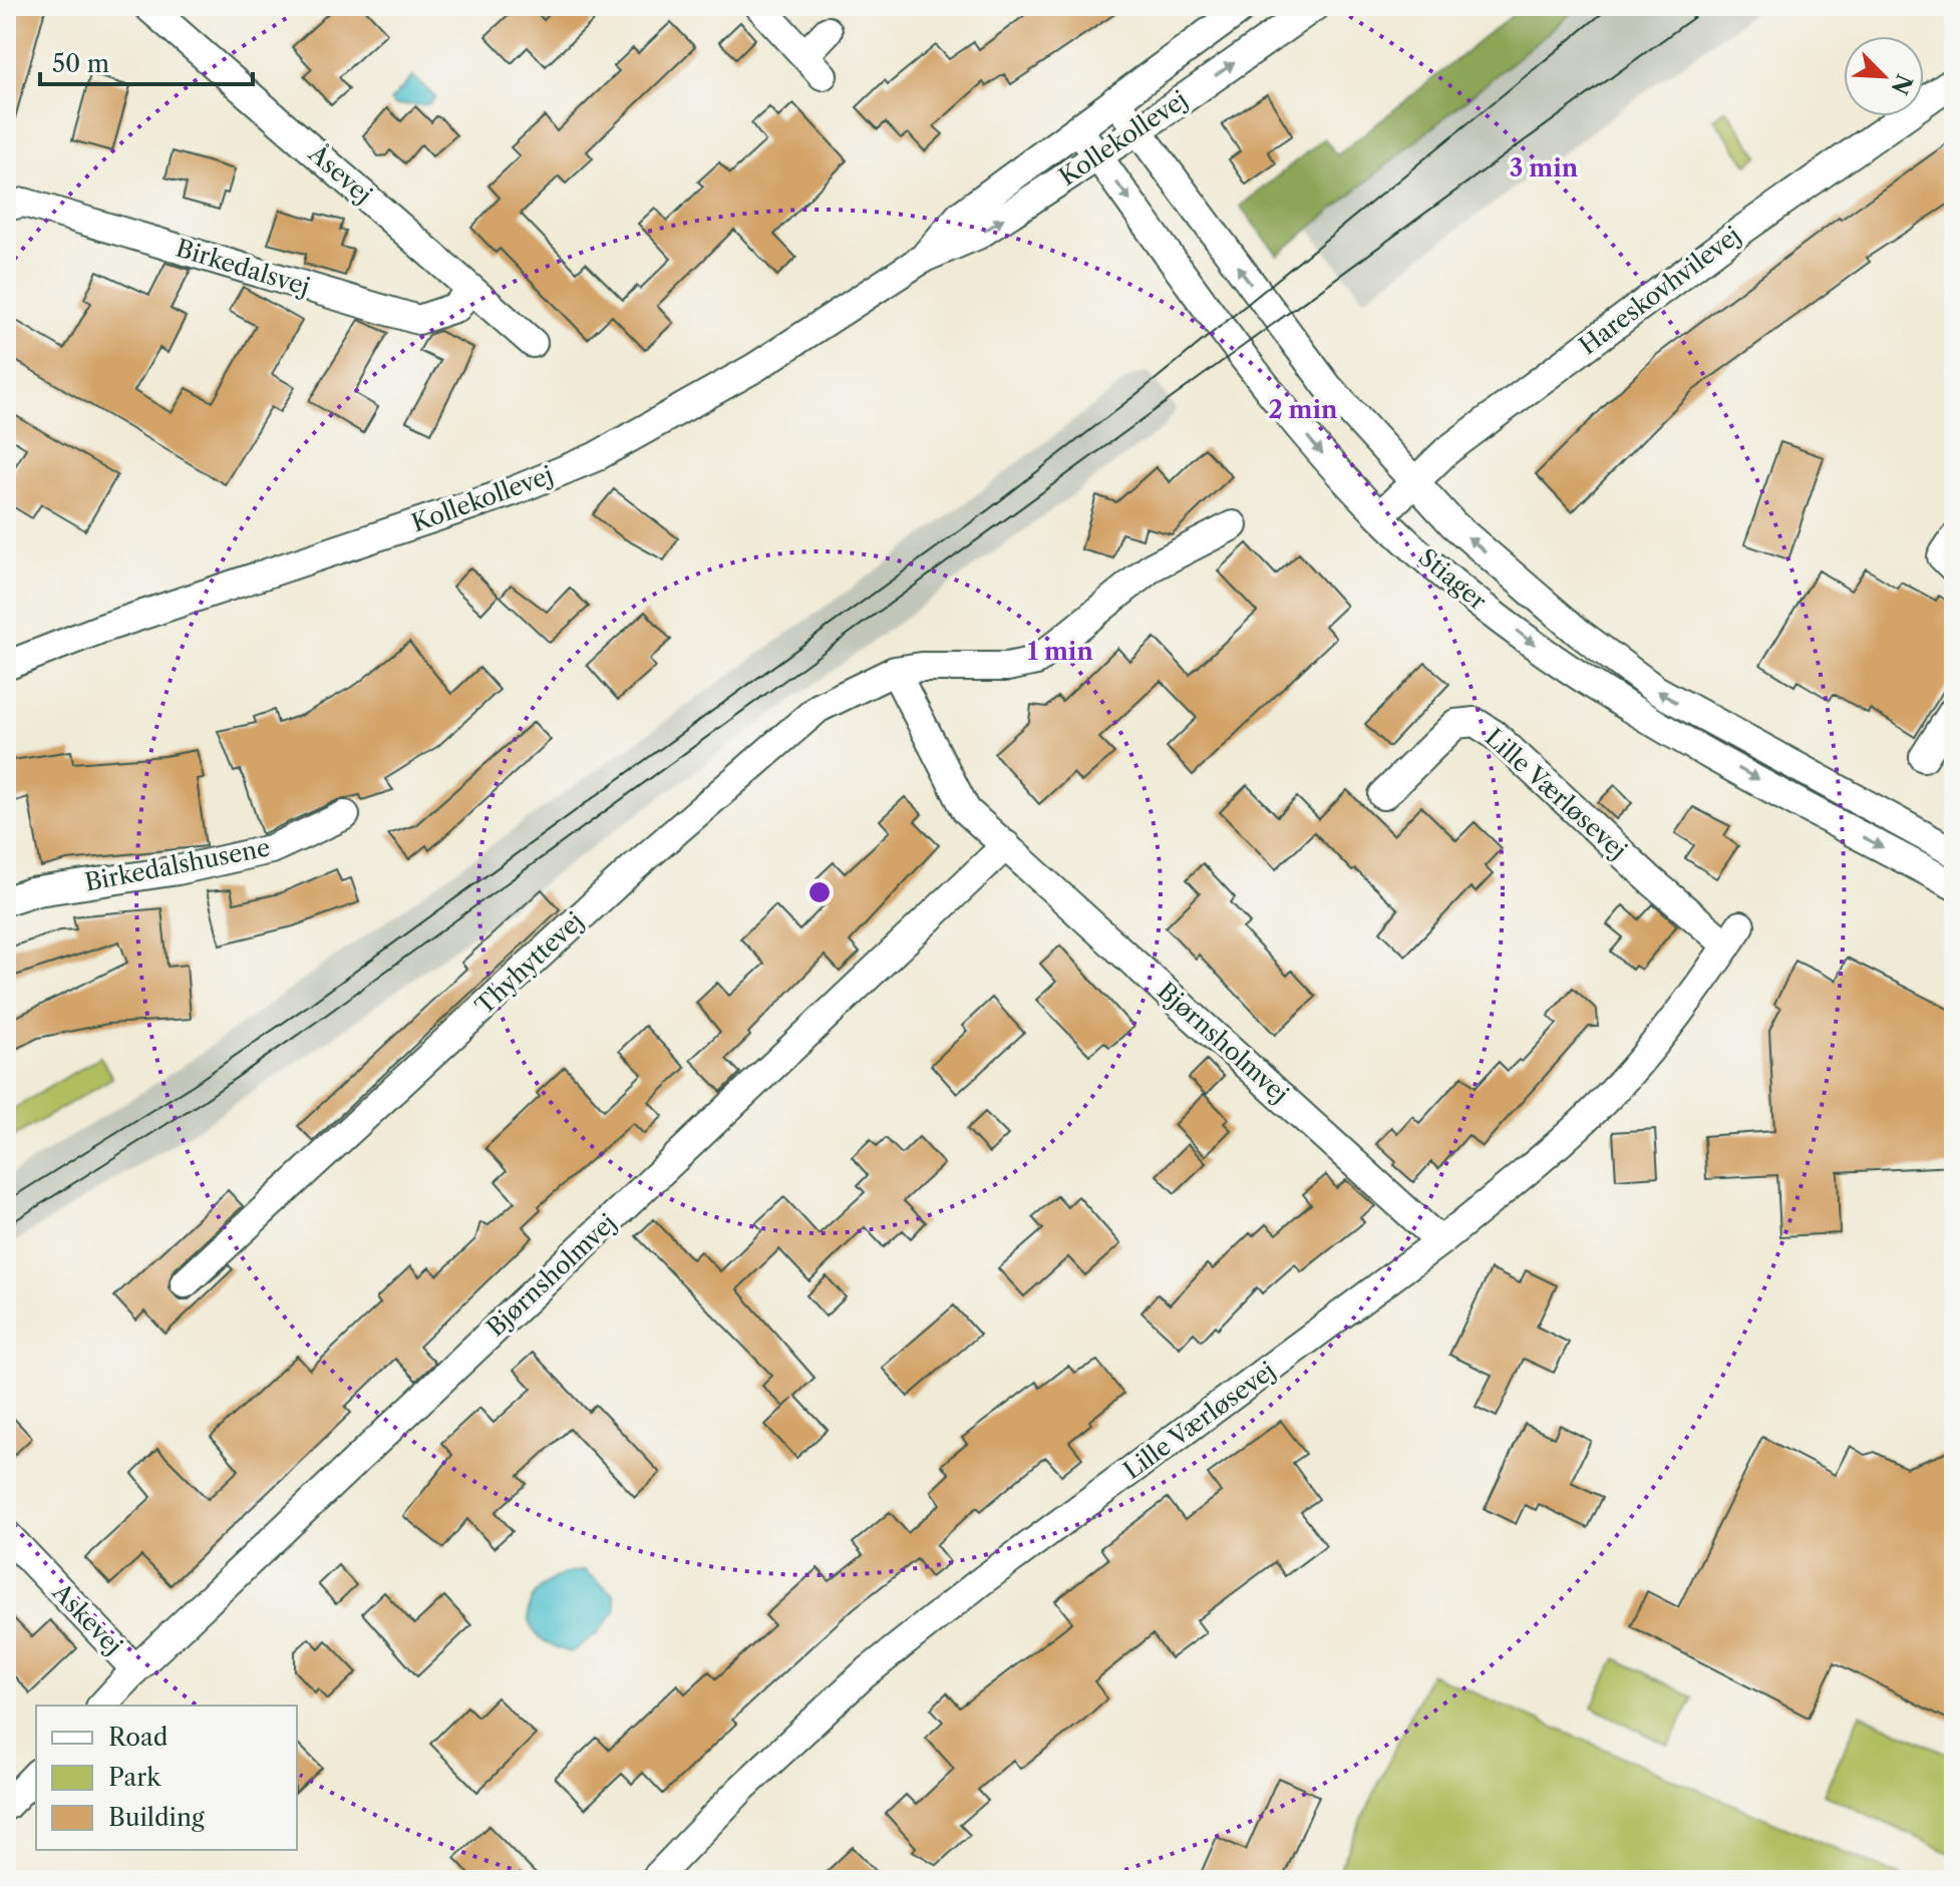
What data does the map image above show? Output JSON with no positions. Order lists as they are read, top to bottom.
{
  "streets": {
    "street": [
      "Kollekollevej",
      "Åsevej",
      "Birkedalsvej",
      "Hareskovhvilevej",
      "Stiager",
      "Lille Værløsevej",
      "Birkedalshusene",
      "Thyhyttevej",
      "Bjørnsholmvej",
      "Askevej"
    ]
  },
  "crossings": [
    ["Kollekollevej", "Stiager"],
    ["Åsevej", "Birkedalsvej"],
    ["Hareskovhvilevej", "Stiager"],
    ["Lille Værløsevej", "Bjørnsholmvej"],
    ["Thyhyttevej", "Bjørnsholmvej"],
    ["Bjørnsholmvej", "Askevej"]
  ],
  "legend": ["Road", "Park", "Building"],
  "scale_bar": "50 m",
  "north": "bottom right",
  "rings": ["3 min", "2 min", "1 min"]
}
